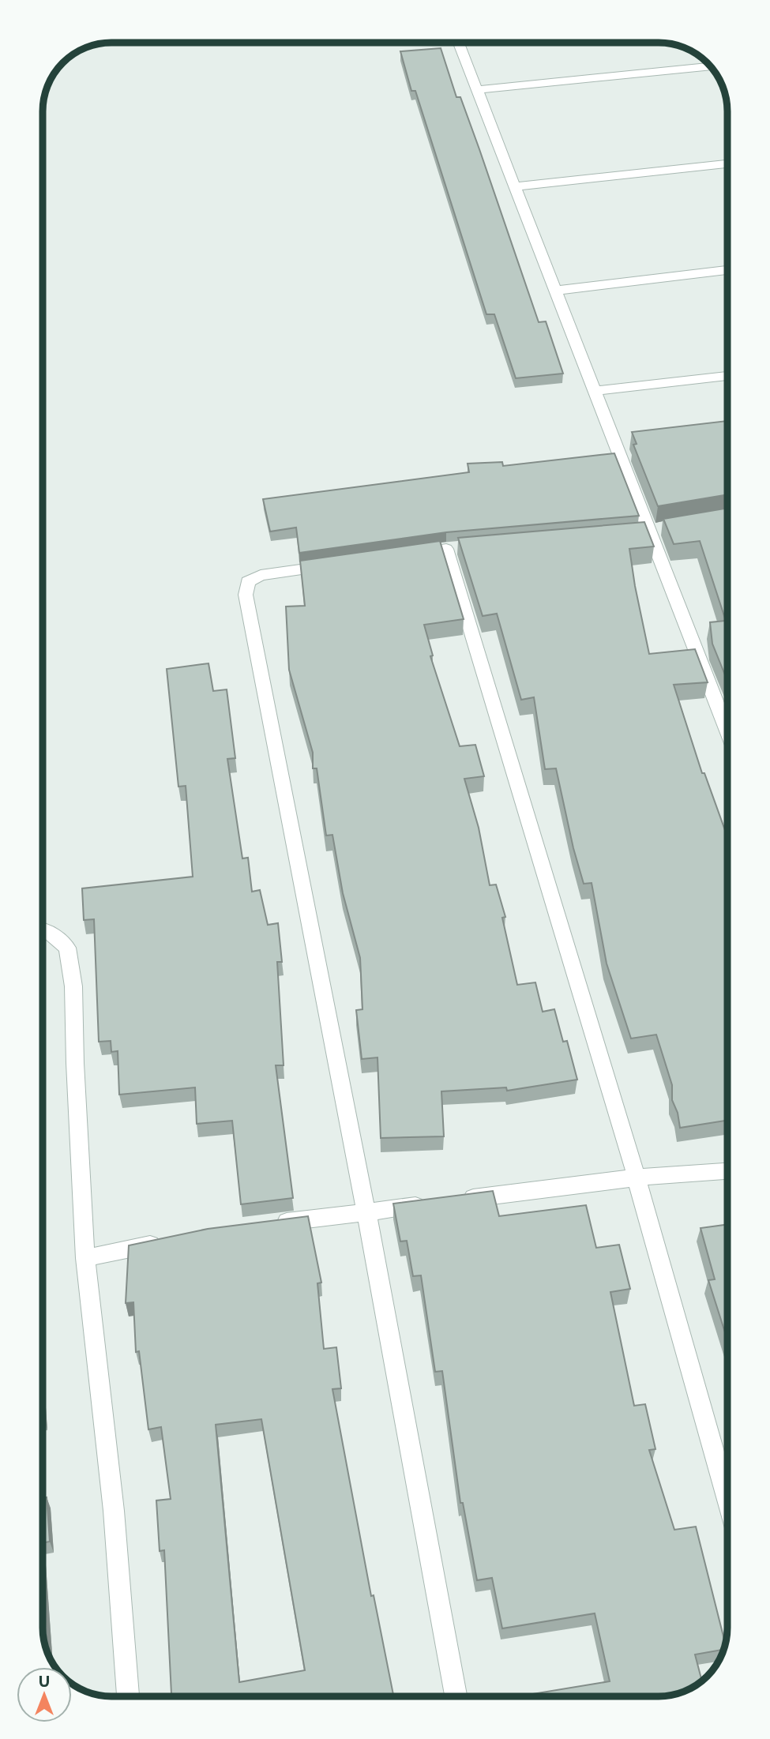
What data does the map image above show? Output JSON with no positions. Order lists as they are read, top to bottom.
{
  "north": "top"
}
